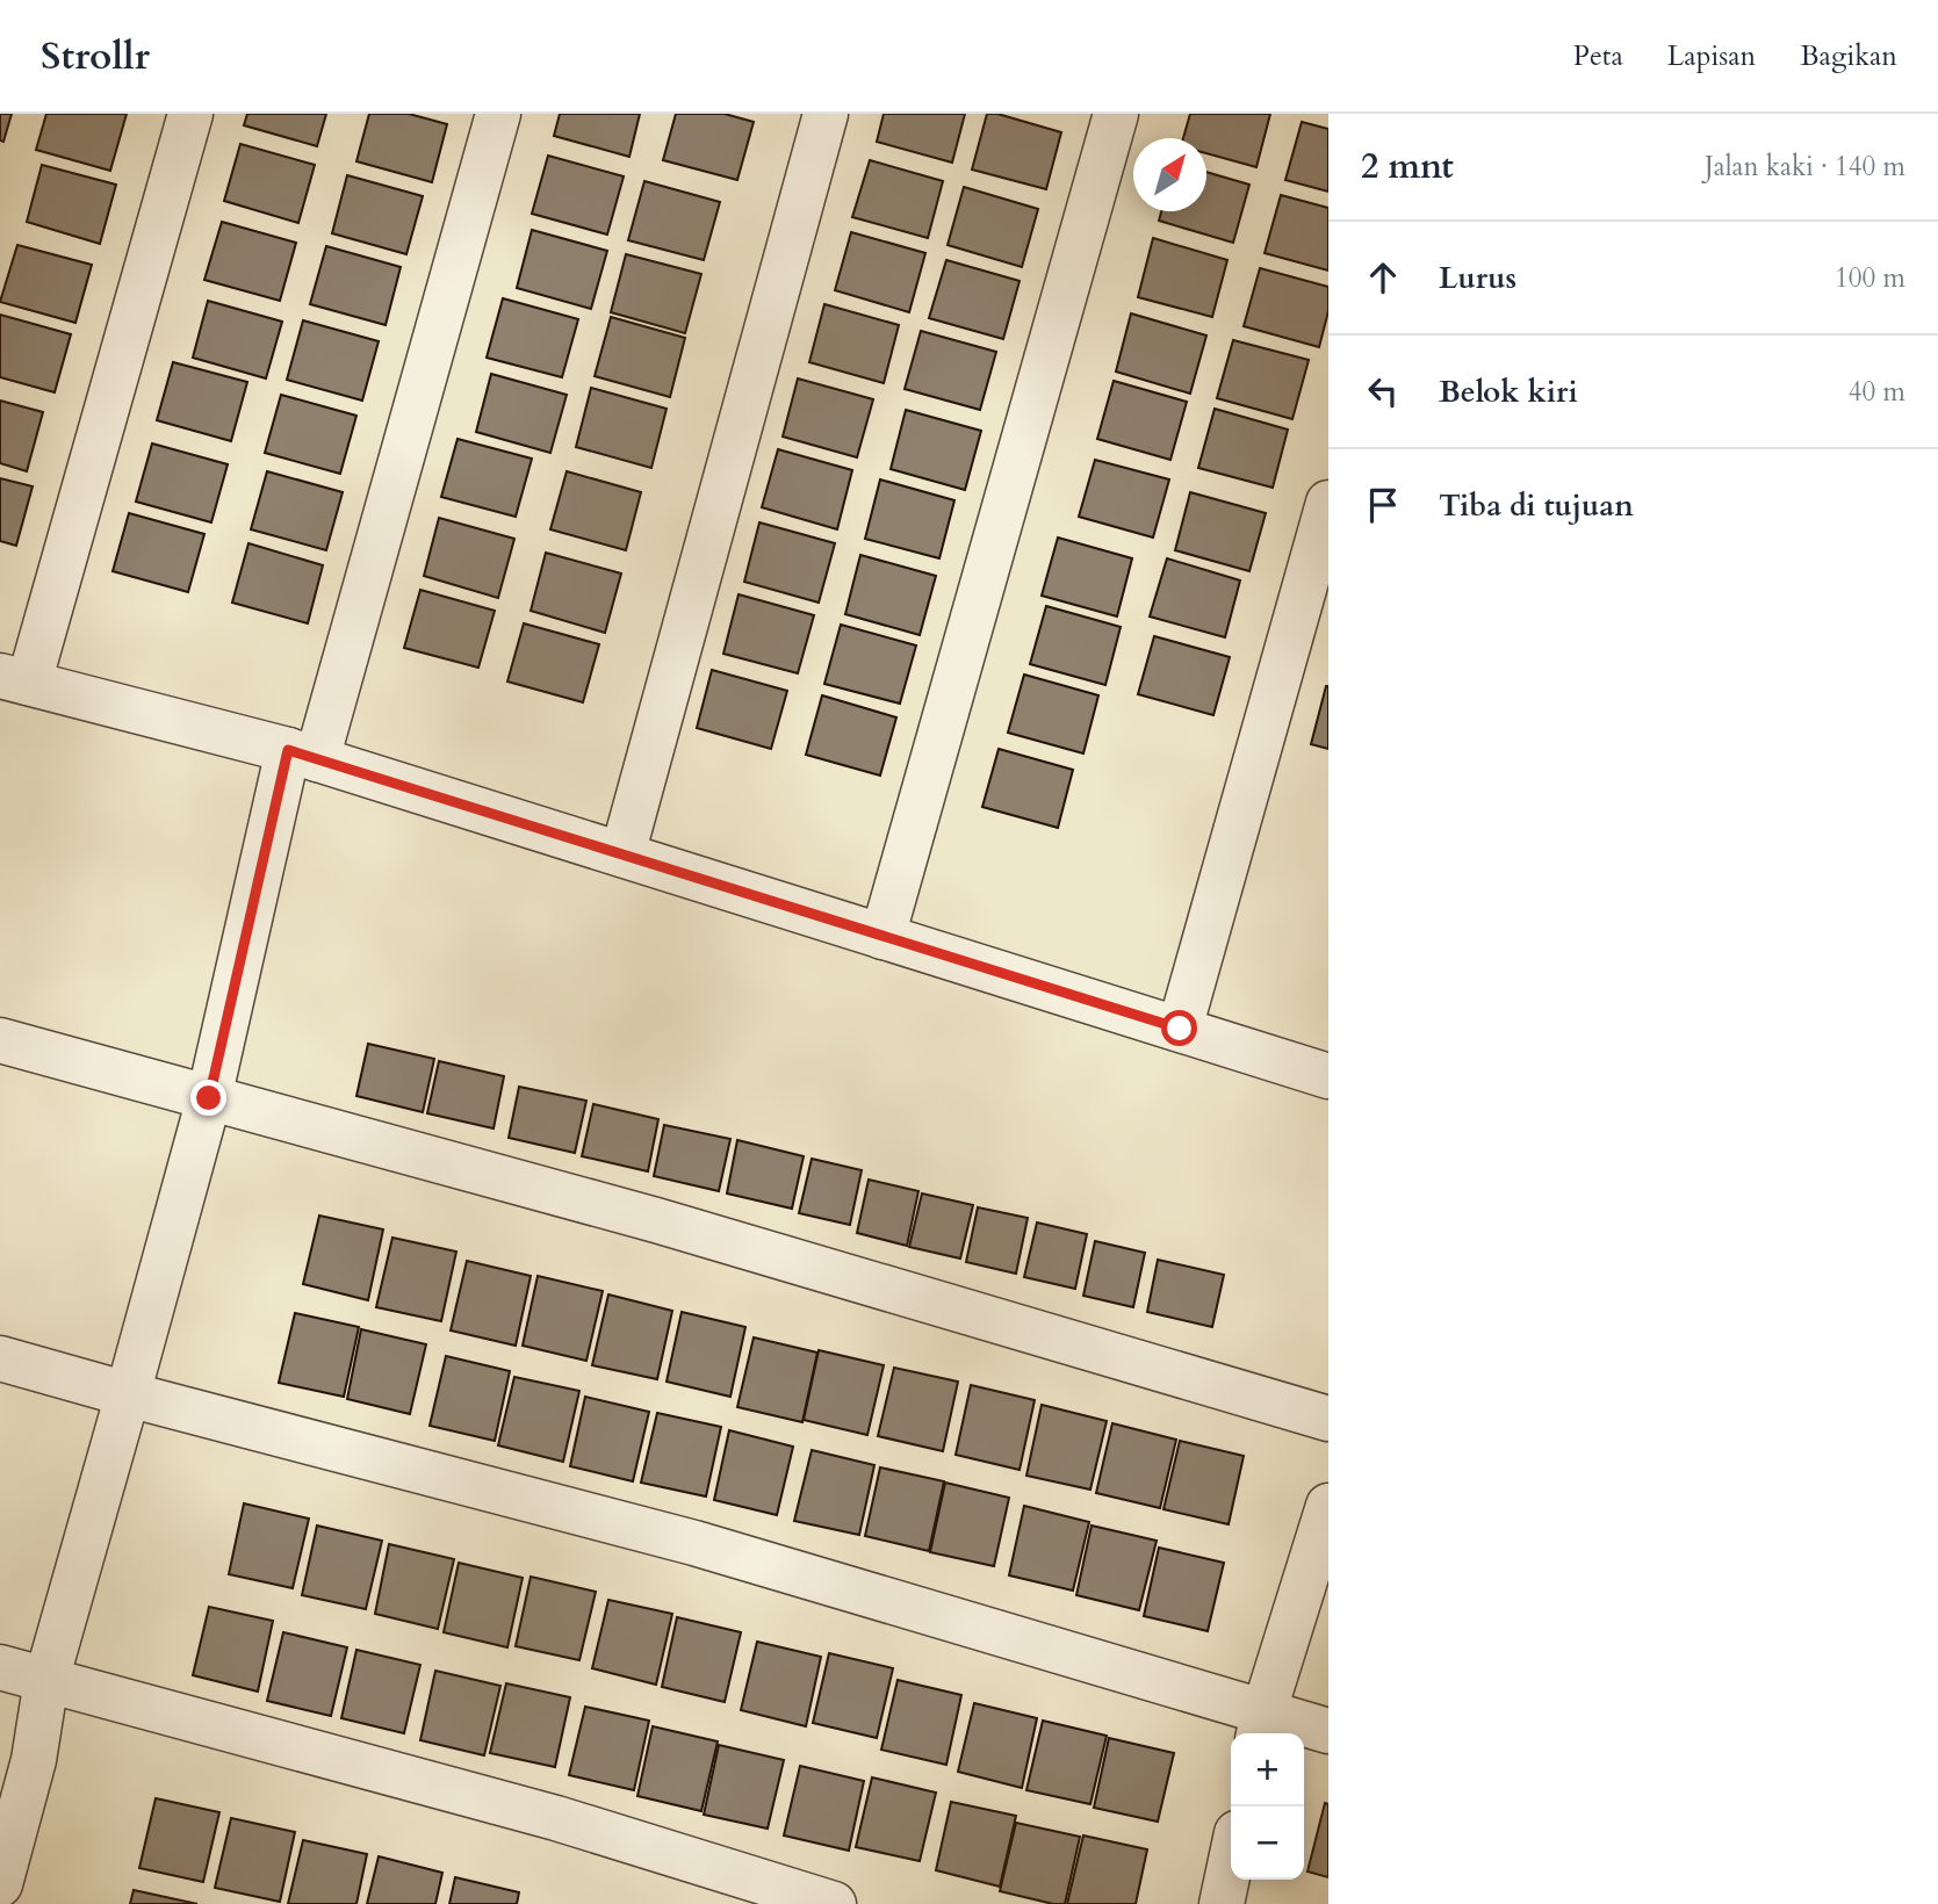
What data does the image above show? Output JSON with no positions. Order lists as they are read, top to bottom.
{
  "north": "top right",
  "page": {
    "header": "Strollr",
    "nav": ["Peta", "Lapisan", "Bagikan"],
    "heading": ["2 mnt", "Jalan kaki · 140 m"],
    "list": [
      ["Lurus", "100 m"],
      ["Belok kiri", "40 m"],
      "Tiba di tujuan"
    ],
    "map_buttons": ["+", "−"]
  }
}
